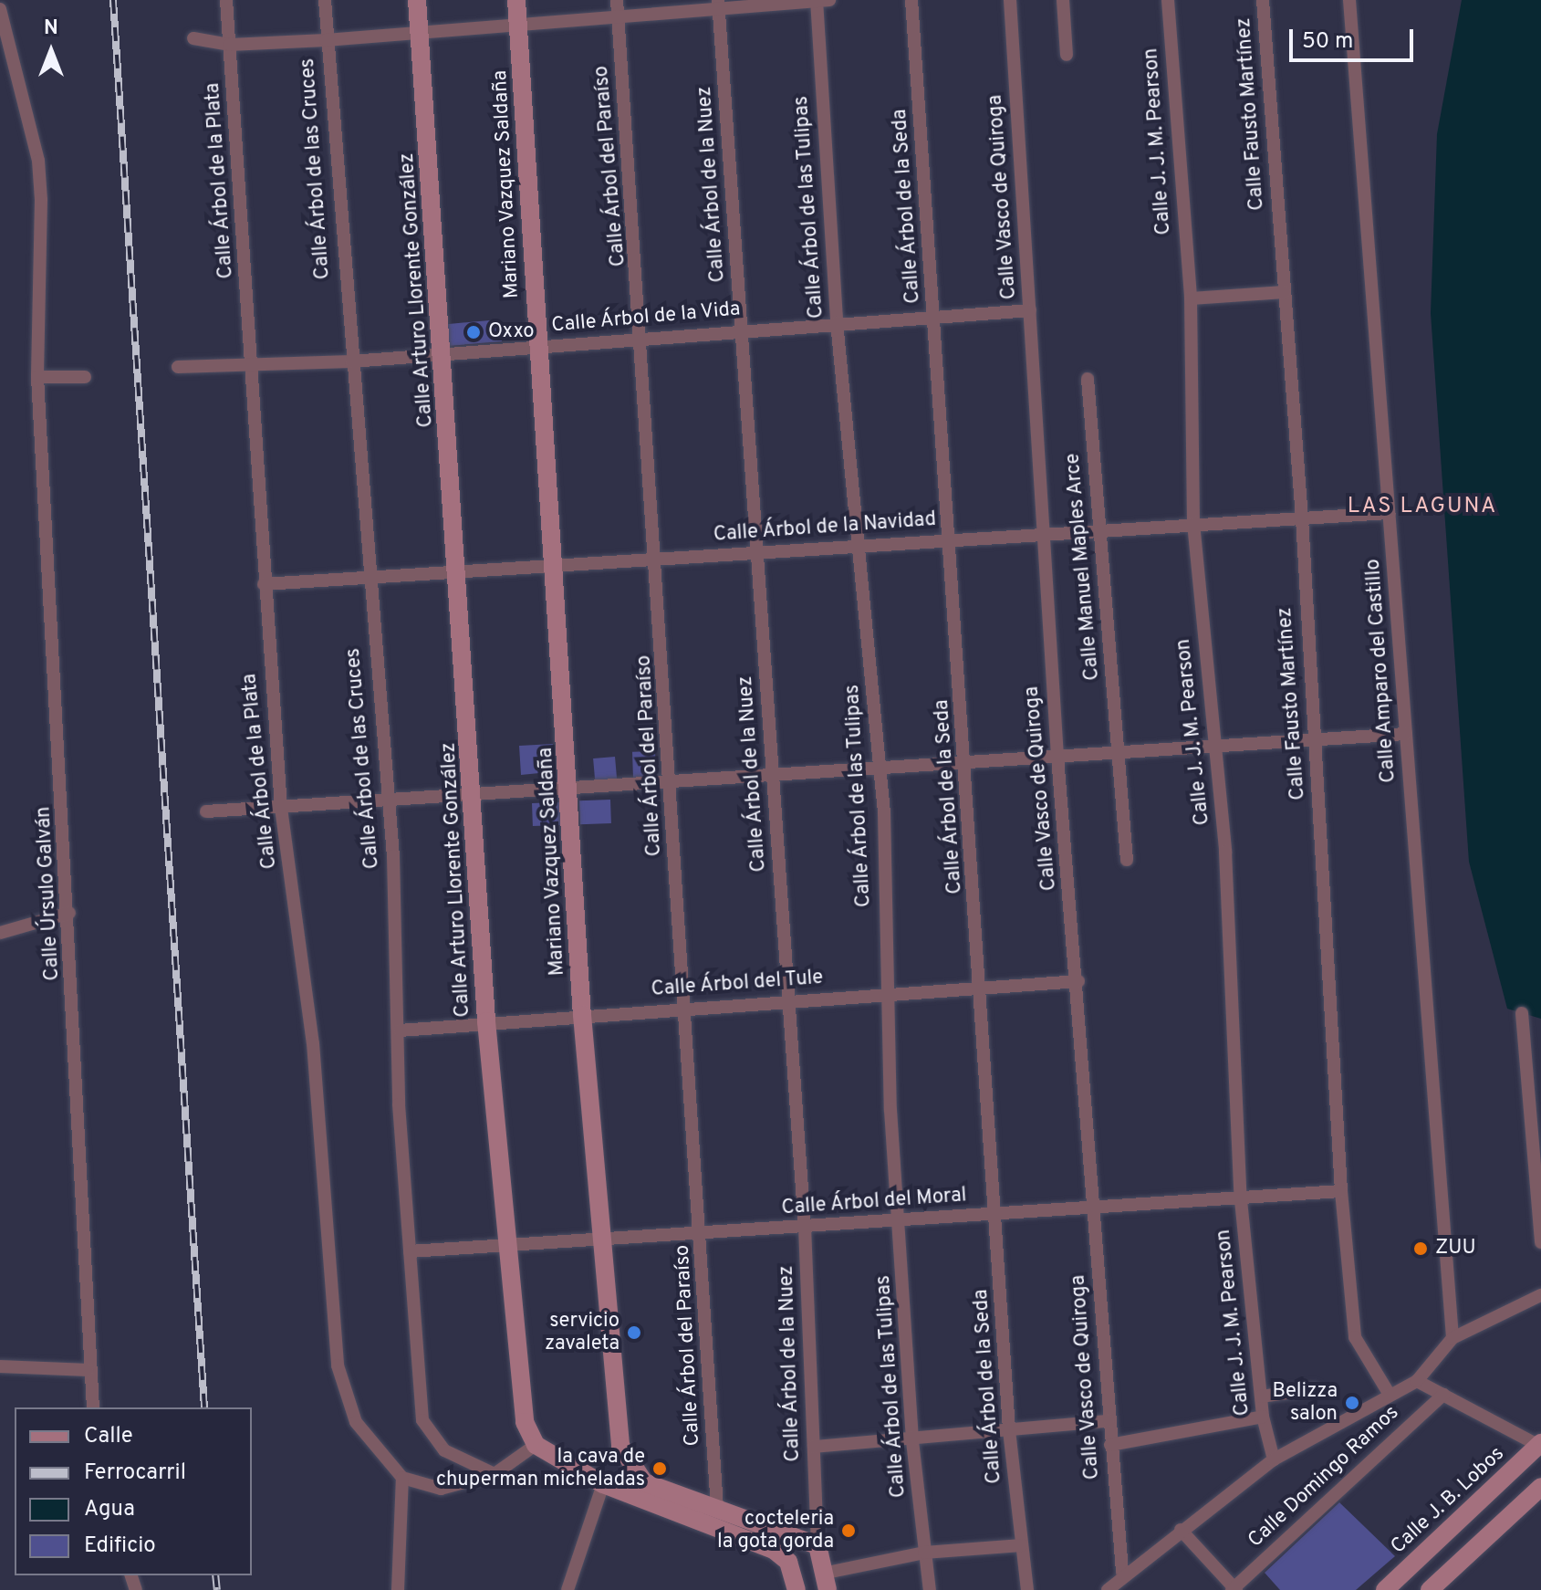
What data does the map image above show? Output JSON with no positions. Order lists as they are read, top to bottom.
{
  "streets": {
    "street": [
      "Calle Fausto Martínez",
      "Calle J. J. M. Pearson",
      "Calle Árbol del Paraíso",
      "Calle Árbol de las Cruces",
      "Calle Árbol de la Plata",
      "Mariano Vazquez Saldaña",
      "Calle Árbol de la Nuez",
      "Calle Vasco de Quiroga",
      "Calle Árbol de la Seda",
      "Calle Árbol de las Tulipas",
      "Calle Arturo Llorente González",
      "Calle Árbol de la Vida",
      "Calle Árbol de la Navidad",
      "Calle Manuel Maples Arce",
      "Calle Amparo del Castillo",
      "Calle Úrsulo Galván",
      "Calle Árbol del Tule",
      "Calle Árbol del Moral",
      "Calle Domingo Ramos",
      "Calle J. B. Lobos"
    ]
  },
  "crossings": [
    ["Calle Fausto Martínez", "Calle Árbol de la Navidad"],
    ["Calle Fausto Martínez", "Calle Árbol del Moral"],
    ["Calle J. J. M. Pearson", "Calle Árbol de la Navidad"],
    ["Calle J. J. M. Pearson", "Calle Árbol del Moral"],
    ["Calle Árbol del Paraíso", "Mariano Vazquez Saldaña"],
    ["Calle Árbol del Paraíso", "Calle Árbol de la Vida"],
    ["Calle Árbol del Paraíso", "Calle Árbol de la Navidad"],
    ["Calle Árbol del Paraíso", "Calle Árbol del Tule"],
    ["Calle Árbol del Paraíso", "Calle Árbol del Moral"],
    ["Calle Árbol de las Cruces", "Calle Árbol de la Vida"],
    ["Calle Árbol de las Cruces", "Calle Árbol de la Navidad"],
    ["Calle Árbol de las Cruces", "Calle Árbol del Tule"],
    ["Calle Árbol de las Cruces", "Calle Árbol del Moral"],
    ["Calle Árbol de la Plata", "Calle Árbol de la Vida"],
    ["Calle Árbol de la Plata", "Calle Árbol de la Navidad"],
    ["Mariano Vazquez Saldaña", "Calle Árbol de la Nuez"],
    ["Mariano Vazquez Saldaña", "Calle Árbol de la Vida"],
    ["Mariano Vazquez Saldaña", "Calle Árbol de la Navidad"],
    ["Mariano Vazquez Saldaña", "Calle Árbol del Tule"],
    ["Mariano Vazquez Saldaña", "Calle Árbol del Moral"],
    ["Calle Árbol de la Nuez", "Calle Árbol de la Vida"],
    ["Calle Árbol de la Nuez", "Calle Árbol de la Navidad"],
    ["Calle Árbol de la Nuez", "Calle Árbol del Tule"],
    ["Calle Árbol de la Nuez", "Calle Árbol del Moral"],
    ["Calle Vasco de Quiroga", "Calle Árbol de la Vida"],
    ["Calle Vasco de Quiroga", "Calle Árbol de la Navidad"],
    ["Calle Vasco de Quiroga", "Calle Árbol del Tule"],
    ["Calle Vasco de Quiroga", "Calle Árbol del Moral"],
    ["Calle Árbol de la Seda", "Calle Árbol de la Vida"],
    ["Calle Árbol de la Seda", "Calle Árbol de la Navidad"],
    ["Calle Árbol de la Seda", "Calle Árbol del Tule"],
    ["Calle Árbol de la Seda", "Calle Árbol del Moral"],
    ["Calle Árbol de las Tulipas", "Calle Árbol de la Vida"],
    ["Calle Árbol de las Tulipas", "Calle Árbol de la Navidad"],
    ["Calle Árbol de las Tulipas", "Calle Árbol del Tule"],
    ["Calle Árbol de las Tulipas", "Calle Árbol del Moral"],
    ["Calle Arturo Llorente González", "Calle Árbol de la Vida"],
    ["Calle Arturo Llorente González", "Calle Árbol de la Navidad"],
    ["Calle Arturo Llorente González", "Calle Árbol del Tule"],
    ["Calle Arturo Llorente González", "Calle Árbol del Moral"],
    ["Calle Árbol de la Navidad", "Calle Manuel Maples Arce"],
    ["Calle Árbol de la Navidad", "Calle Amparo del Castillo"]
  ],
  "districts": ["LAS LAGUNA"],
  "places": [
    "Oxxo",
    "ZUU",
    "servicio zavaleta",
    "Belizza salon",
    "la cava de chuperman micheladas",
    "cocteleria la gota gorda"
  ],
  "legend": [
    "Calle",
    "Ferrocarril",
    "Agua",
    "Edificio"
  ],
  "scale_bar": "50 m",
  "north": "top"
}
